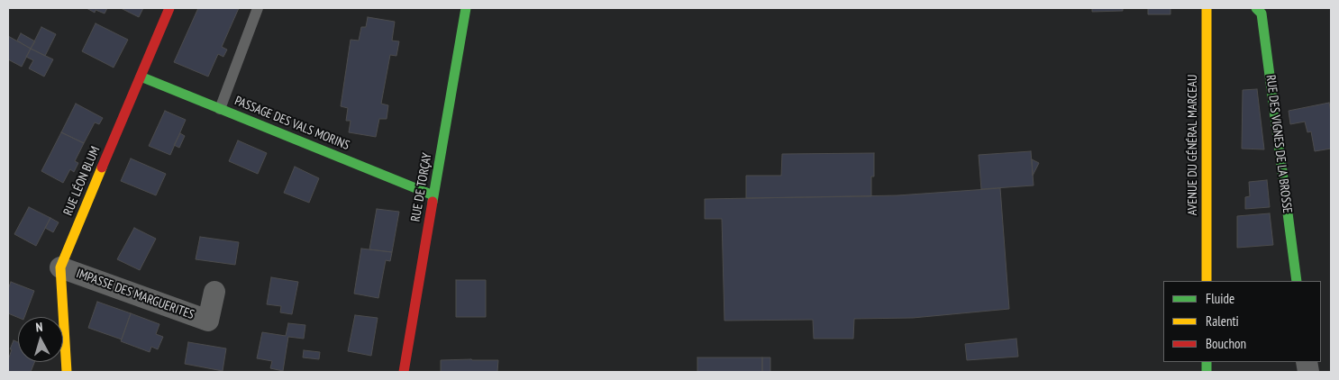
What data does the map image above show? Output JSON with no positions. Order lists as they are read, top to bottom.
{
  "streets": {
    "street": [
      "PASSAGE DES VALS MORINS",
      "RUE DES VIGNES DE LA BROSSE",
      "AVENUE DU GÉNÉRAL MARCEAU",
      "RUE LÉON BLUM",
      "RUE DE TORÇAY",
      "IMPASSE DES MARGUERITES"
    ]
  },
  "crossings": [
    ["PASSAGE DES VALS MORINS", "RUE LÉON BLUM"],
    ["PASSAGE DES VALS MORINS", "RUE DE TORÇAY"],
    ["RUE LÉON BLUM", "IMPASSE DES MARGUERITES"]
  ],
  "legend": ["Fluide", "Ralenti", "Bouchon"],
  "north": "top"
}
